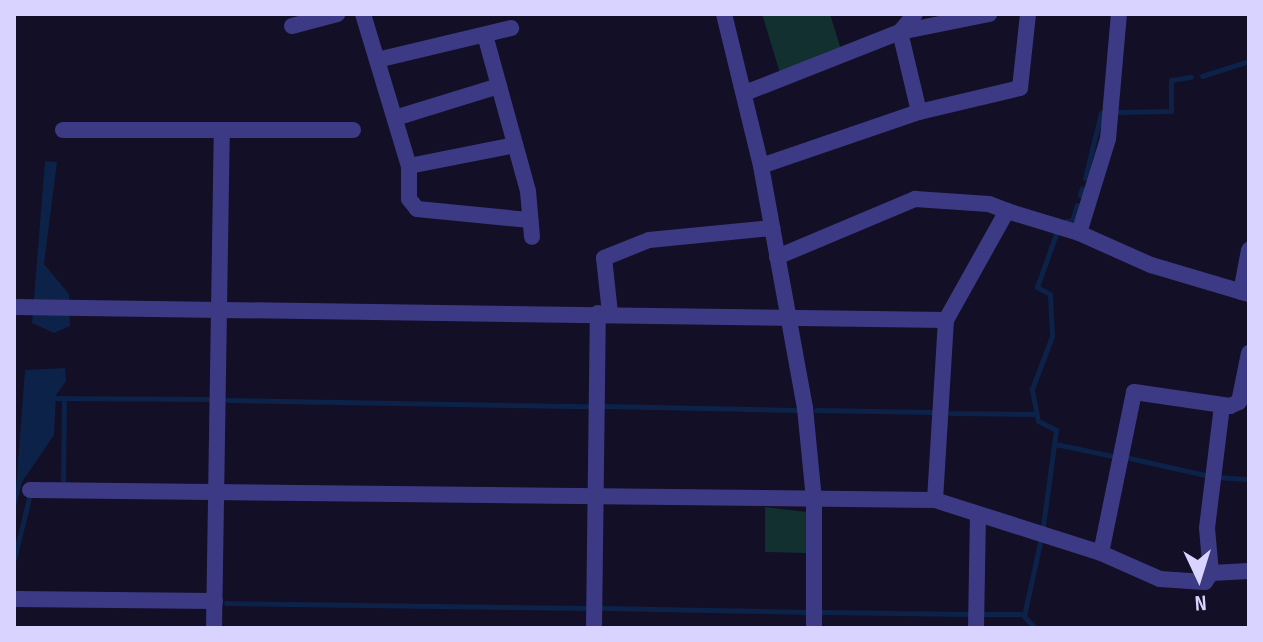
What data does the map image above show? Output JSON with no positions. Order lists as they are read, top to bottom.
{
  "north": "bottom"
}
